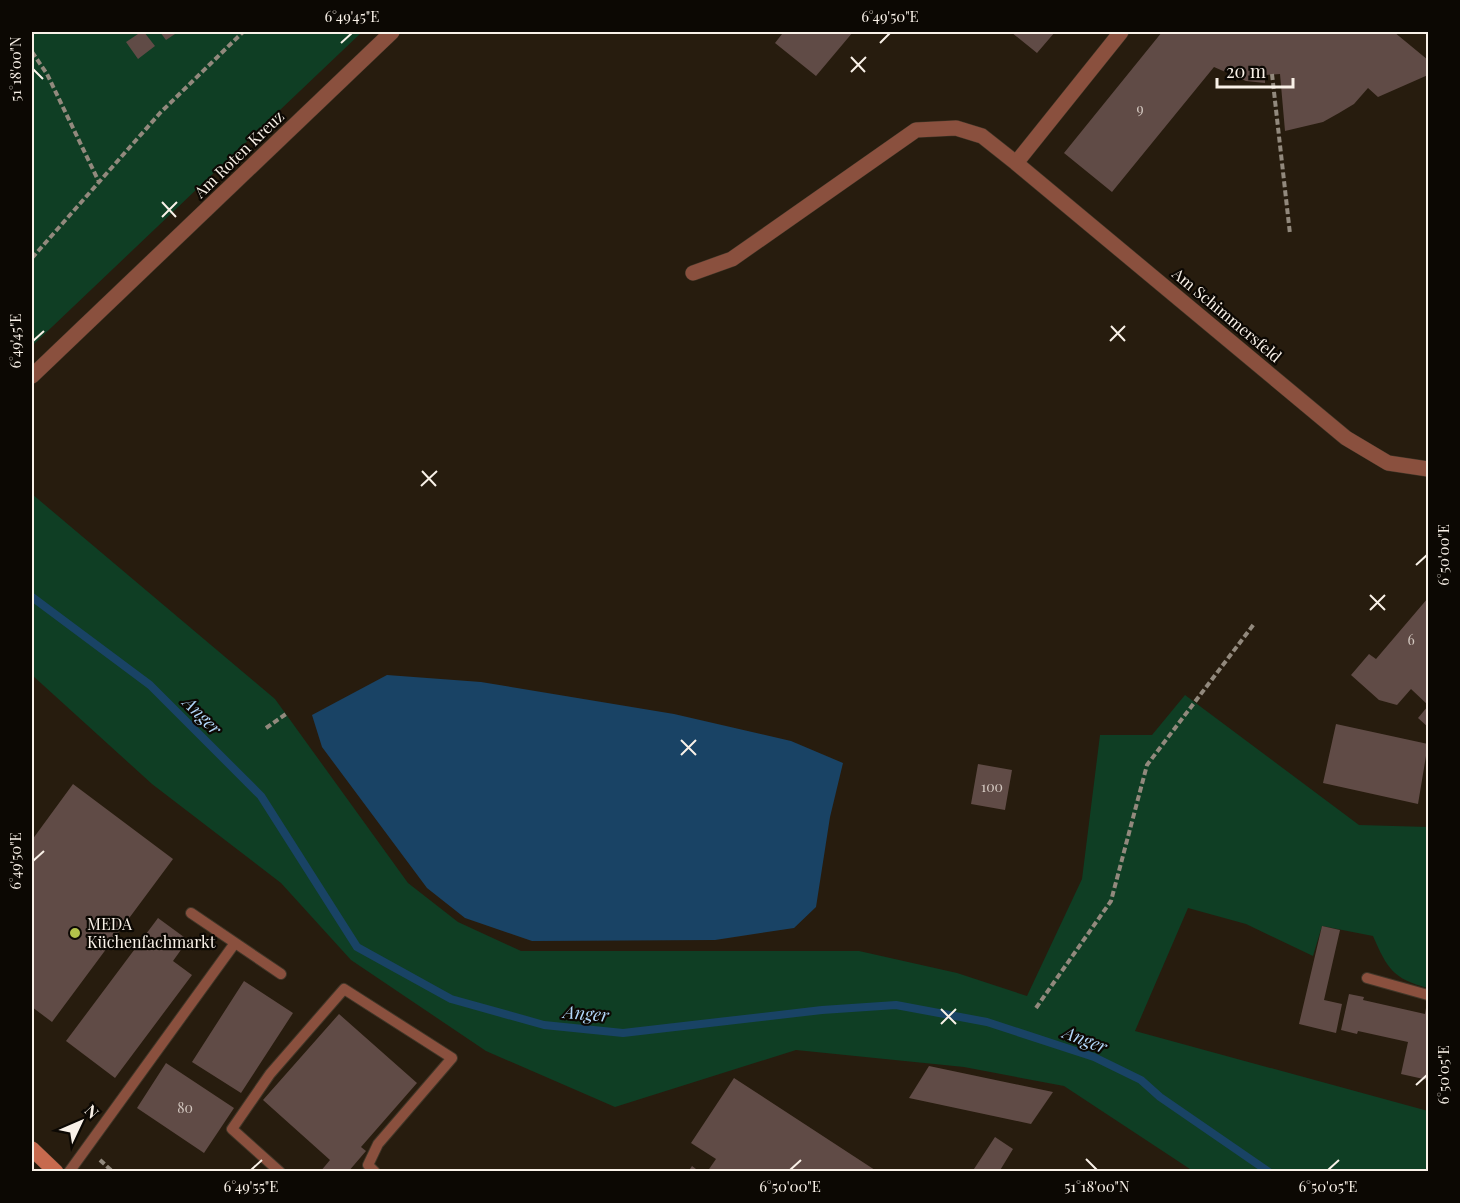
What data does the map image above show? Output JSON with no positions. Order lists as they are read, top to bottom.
{
  "streets": {
    "street": ["Am Roten Kreuz", "Am Schimmersfeld"]
  },
  "water": ["Anger"],
  "places": ["MEDA Küchenfachmarkt"],
  "house_numbers": [
    "9",
    "6",
    "100",
    "80"
  ],
  "scale_bar": "20 m",
  "north": "top right",
  "coordinates": [
    "6°49'45\"E",
    "6°49'50\"E",
    "51°18'00\"N",
    "6°50'00\"E",
    "6°50'05\"E",
    "6°49'55\"E"
  ]
}
